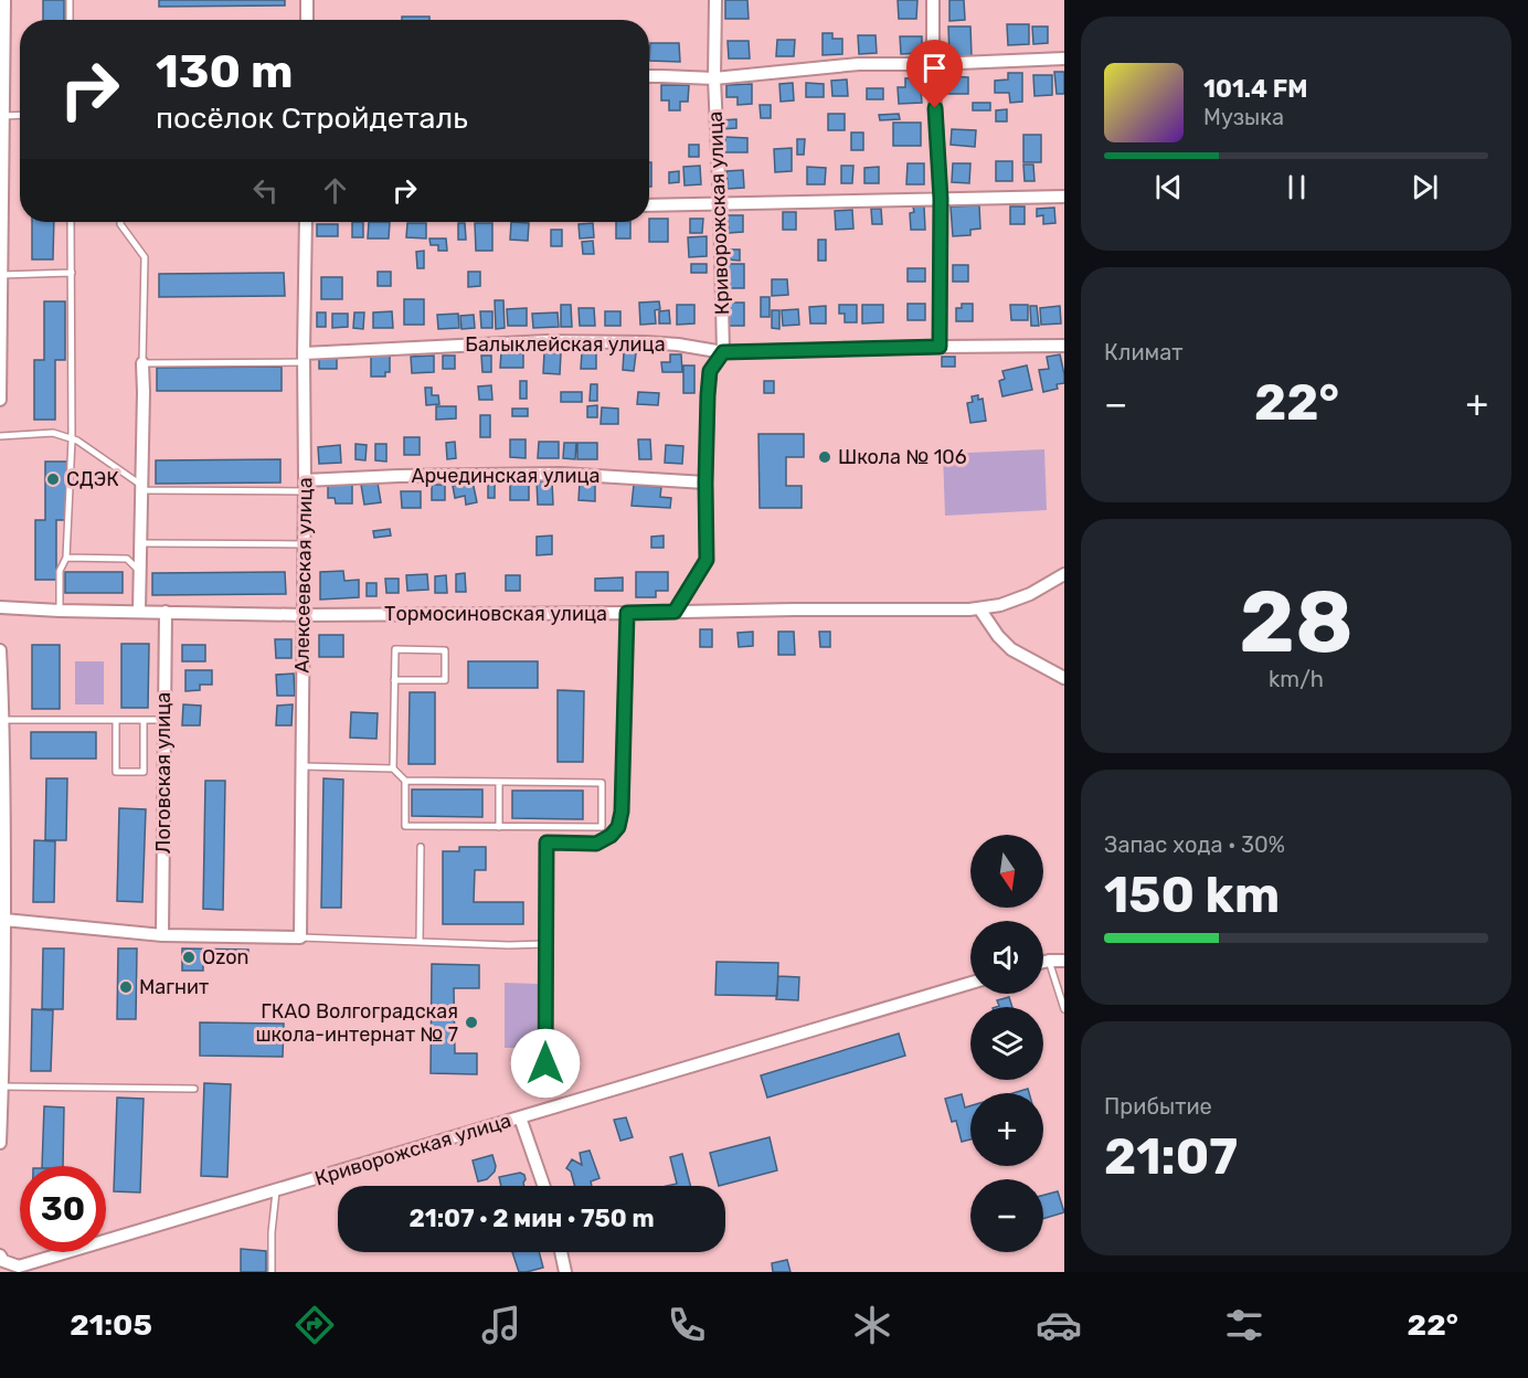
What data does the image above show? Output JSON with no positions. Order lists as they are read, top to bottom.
{
  "streets": {
    "street": [
      "Криворожская улица",
      "Балыклейская улица",
      "Арчединская улица",
      "Алексеевская улица",
      "Тормосиновская улица",
      "Логовская улица"
    ]
  },
  "crossings": [
    ["Криворожская улица", "Балыклейская улица"],
    ["Криворожская улица", "Арчединская улица"],
    ["Криворожская улица", "Тормосиновская улица"],
    ["Балыклейская улица", "Алексеевская улица"],
    ["Арчединская улица", "Алексеевская улица"],
    ["Алексеевская улица", "Тормосиновская улица"],
    ["Тормосиновская улица", "Логовская улица"]
  ],
  "places": [
    "Школа № 106",
    "СДЭК",
    "Ozon",
    "Магнит",
    "ГКАО Волгоградская школа-интернат № 7"
  ],
  "north": "bottom",
  "page": {
    "turn": ["130 m", "посёлок Стройдеталь"],
    "song": ["101.4 FM", "Музыка"],
    "tile": [
      "Климат",
      ["28", "km/h"],
      ["Запас хода · 30%", "150 km"],
      ["Прибытие", "21:07"]
    ],
    "heat": ["−", "22°", "+"],
    "map_buttons": ["+", "−"],
    "limit": "30",
    "trip": "21:07 · 2 мин · 750 m",
    "tabs": ["21:05", "22°"]
  }
}
